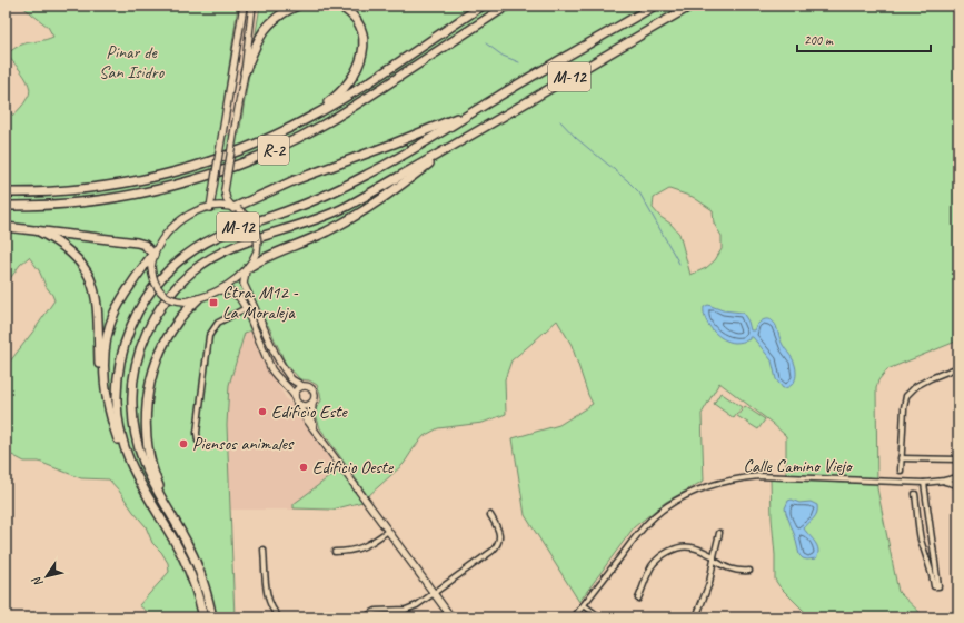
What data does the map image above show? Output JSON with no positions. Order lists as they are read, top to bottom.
{
  "streets": {
    "highway": ["M-12", "R-2"],
    "street": ["Calle Camino Viejo"]
  },
  "parks": ["Pinar de San Isidro"],
  "places": {
    "transit": ["Ctra. M12 - La Moraleja"],
    "other": ["Edificio Este", "Piensos animales", "Edificio Oeste"]
  },
  "scale_bar": "200 m",
  "north": "bottom left"
}
